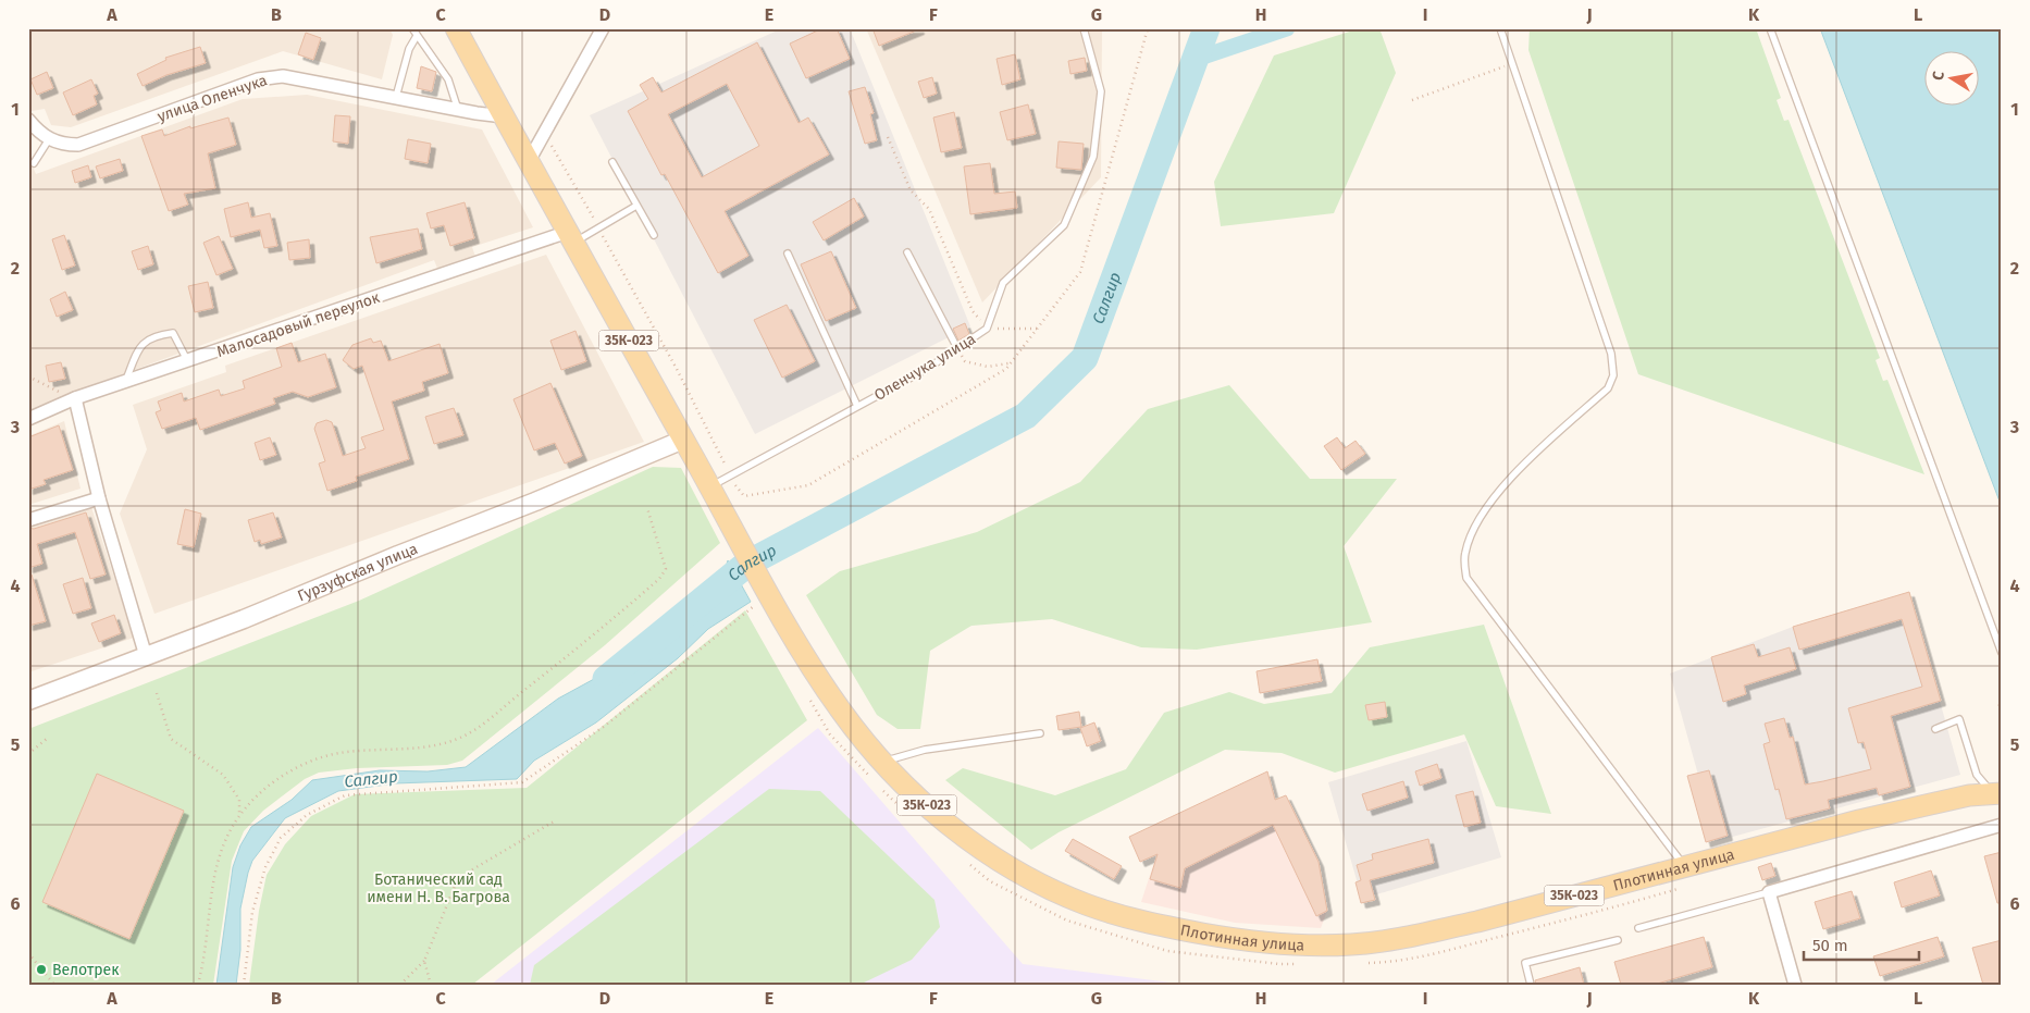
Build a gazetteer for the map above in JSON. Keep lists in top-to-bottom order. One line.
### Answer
{"streets":{"main road":["35К-023","Гурзуфская улица","Плотинная улица"],"street":["улица Оленчука","Малосадовый переулок"],"lane":["Оленчука улица"]},"crossings":[["улица Оленчука","35К-023"],["Малосадовый переулок","35К-023"],["35К-023","Оленчука улица"],["35К-023","Гурзуфская улица"],["35К-023","Плотинная улица"]],"water":["Салгир"],"parks":["Ботанический сад имени Н. В. Багрова"],"places":["Велотрек"],"scale_bar":"50 m","north":"left","grid":{"columns":["A","B","C","D","E","F","G","H","I","J","K","L"],"rows":["1","2","3","4","5","6"]}}
